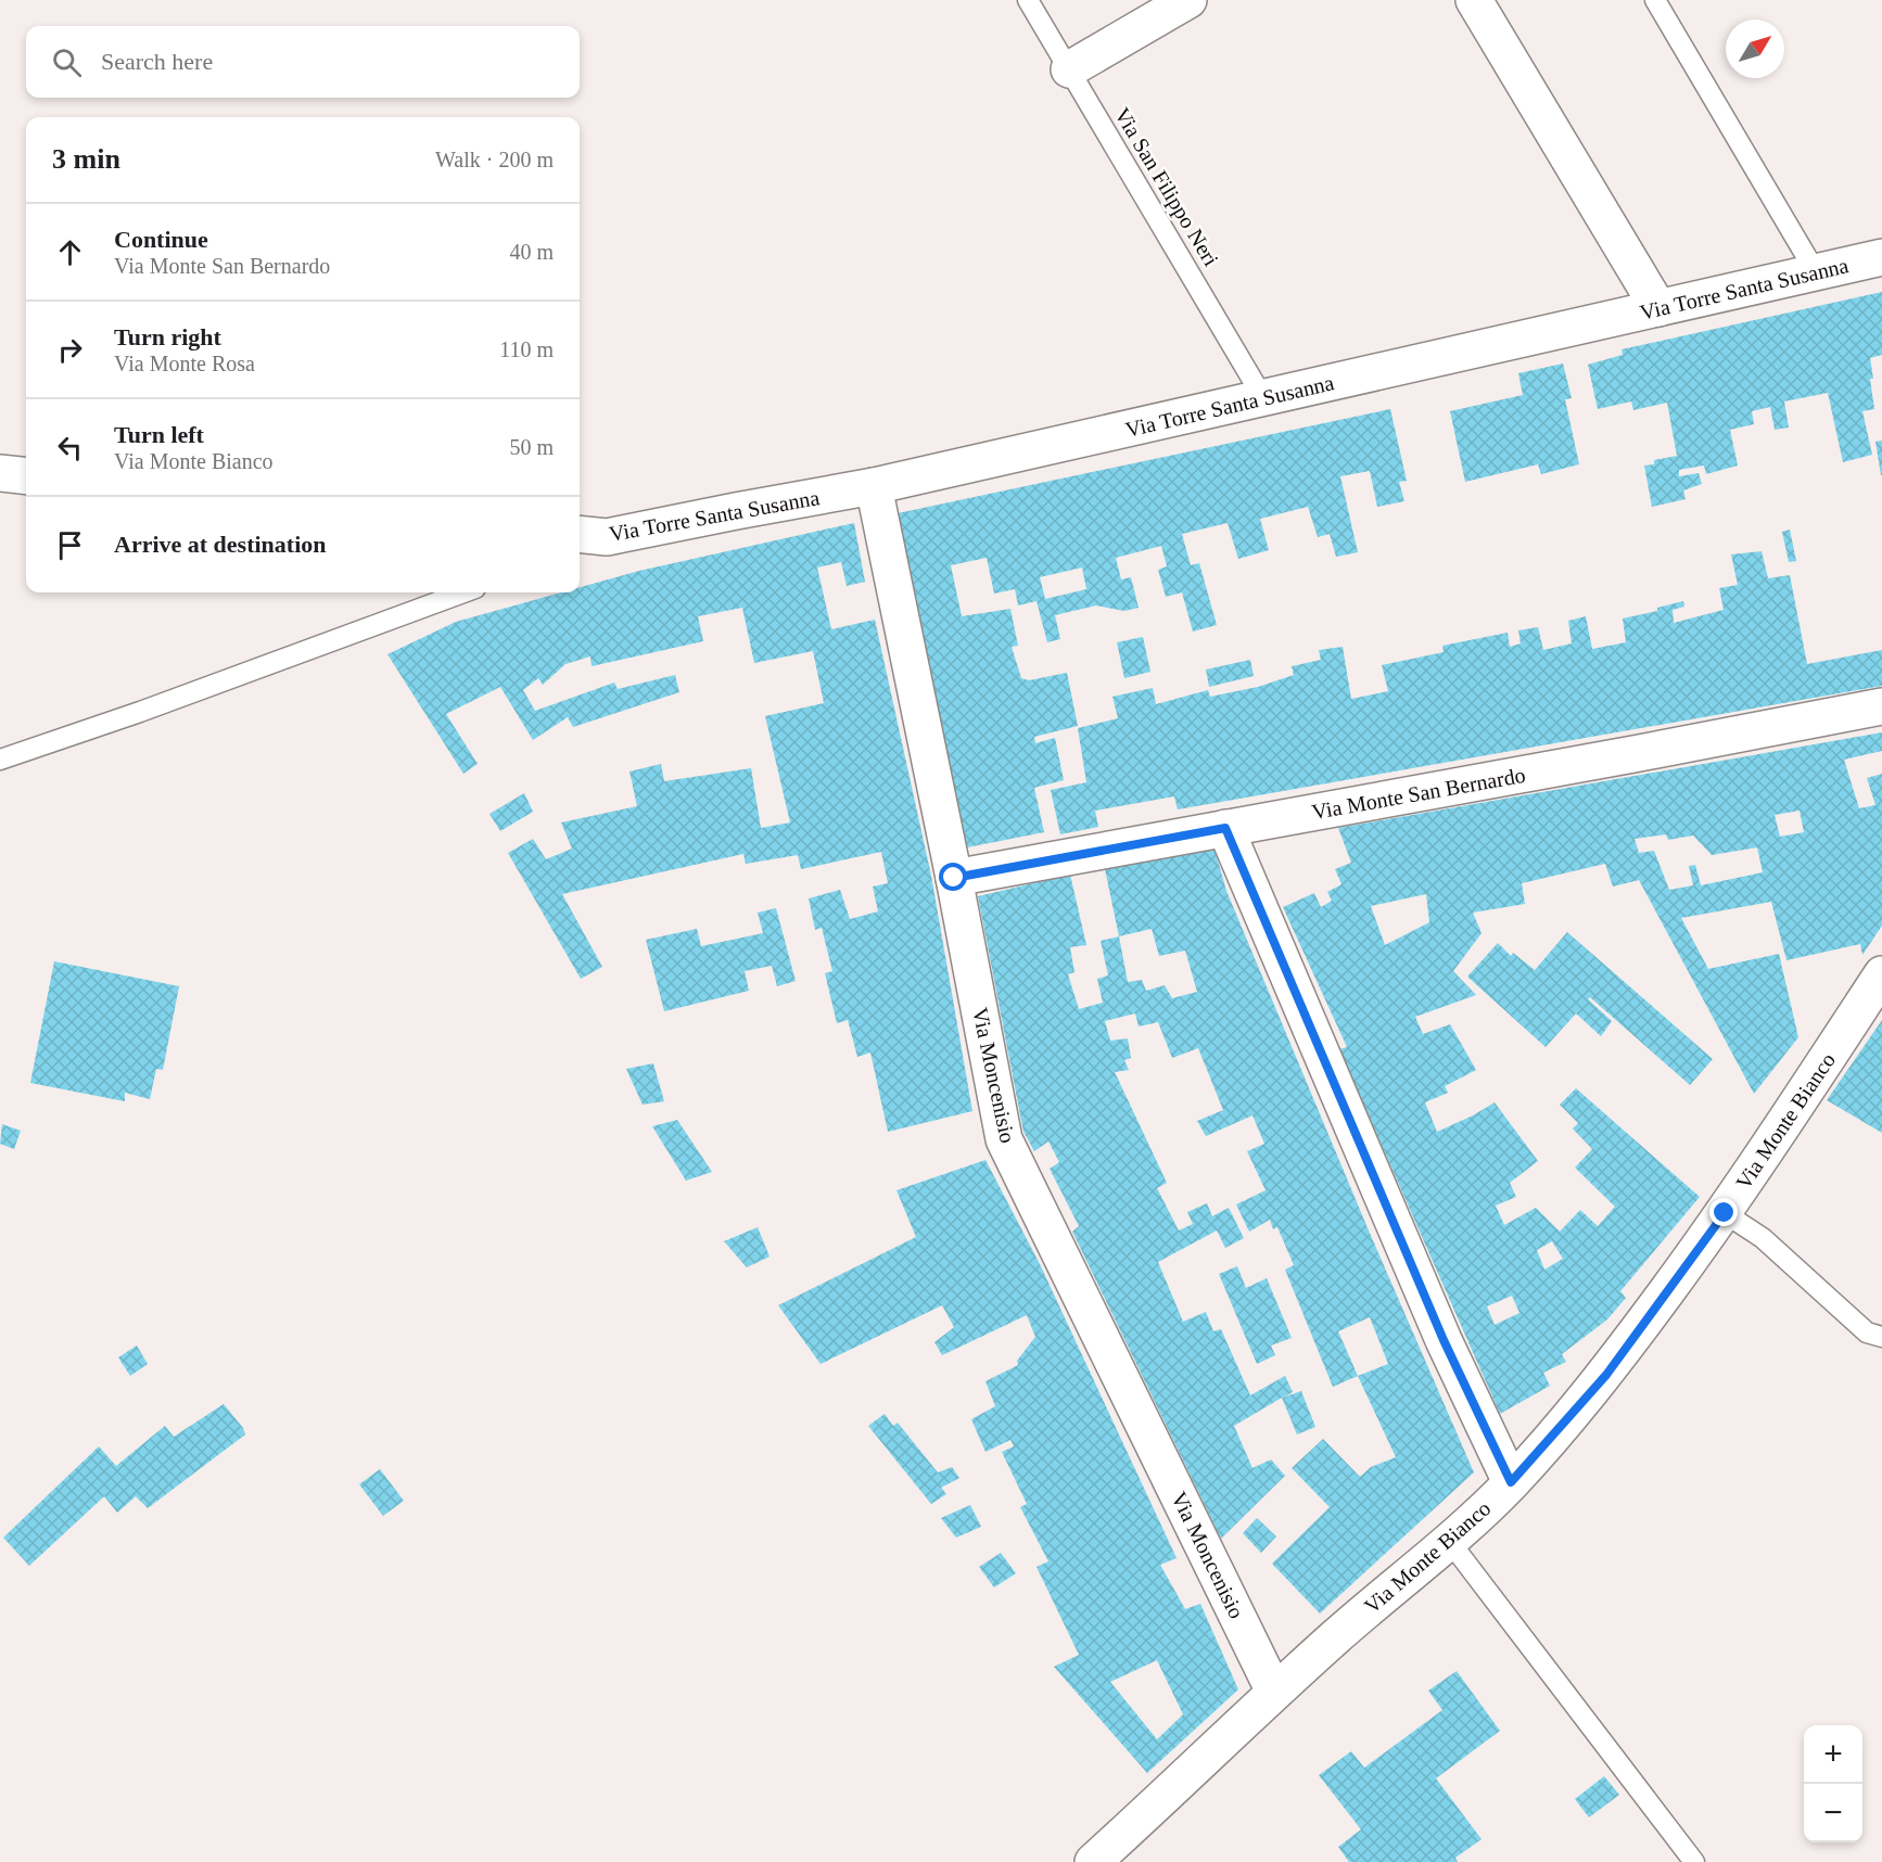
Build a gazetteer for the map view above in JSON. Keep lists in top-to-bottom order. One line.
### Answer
{"streets":{"street":["Via Torre Santa Susanna","Via Monte San Bernardo","Via Moncenisio","Via Monte Bianco"],"lane":["Via San Filippo Neri"]},"crossings":[["Via San Filippo Neri","Via Torre Santa Susanna"],["Via Torre Santa Susanna","Via Moncenisio"],["Via Monte San Bernardo","Via Moncenisio"],["Via Moncenisio","Via Monte Bianco"]],"north":"top right","page":{"search":"Search here","heading":["3 min","Walk · 200 m"],"list":[["Continue","Via Monte San Bernardo","40 m"],["Turn right","Via Monte Rosa","110 m"],["Turn left","Via Monte Bianco","50 m"],"Arrive at destination"],"map_buttons":["+","−"]}}
